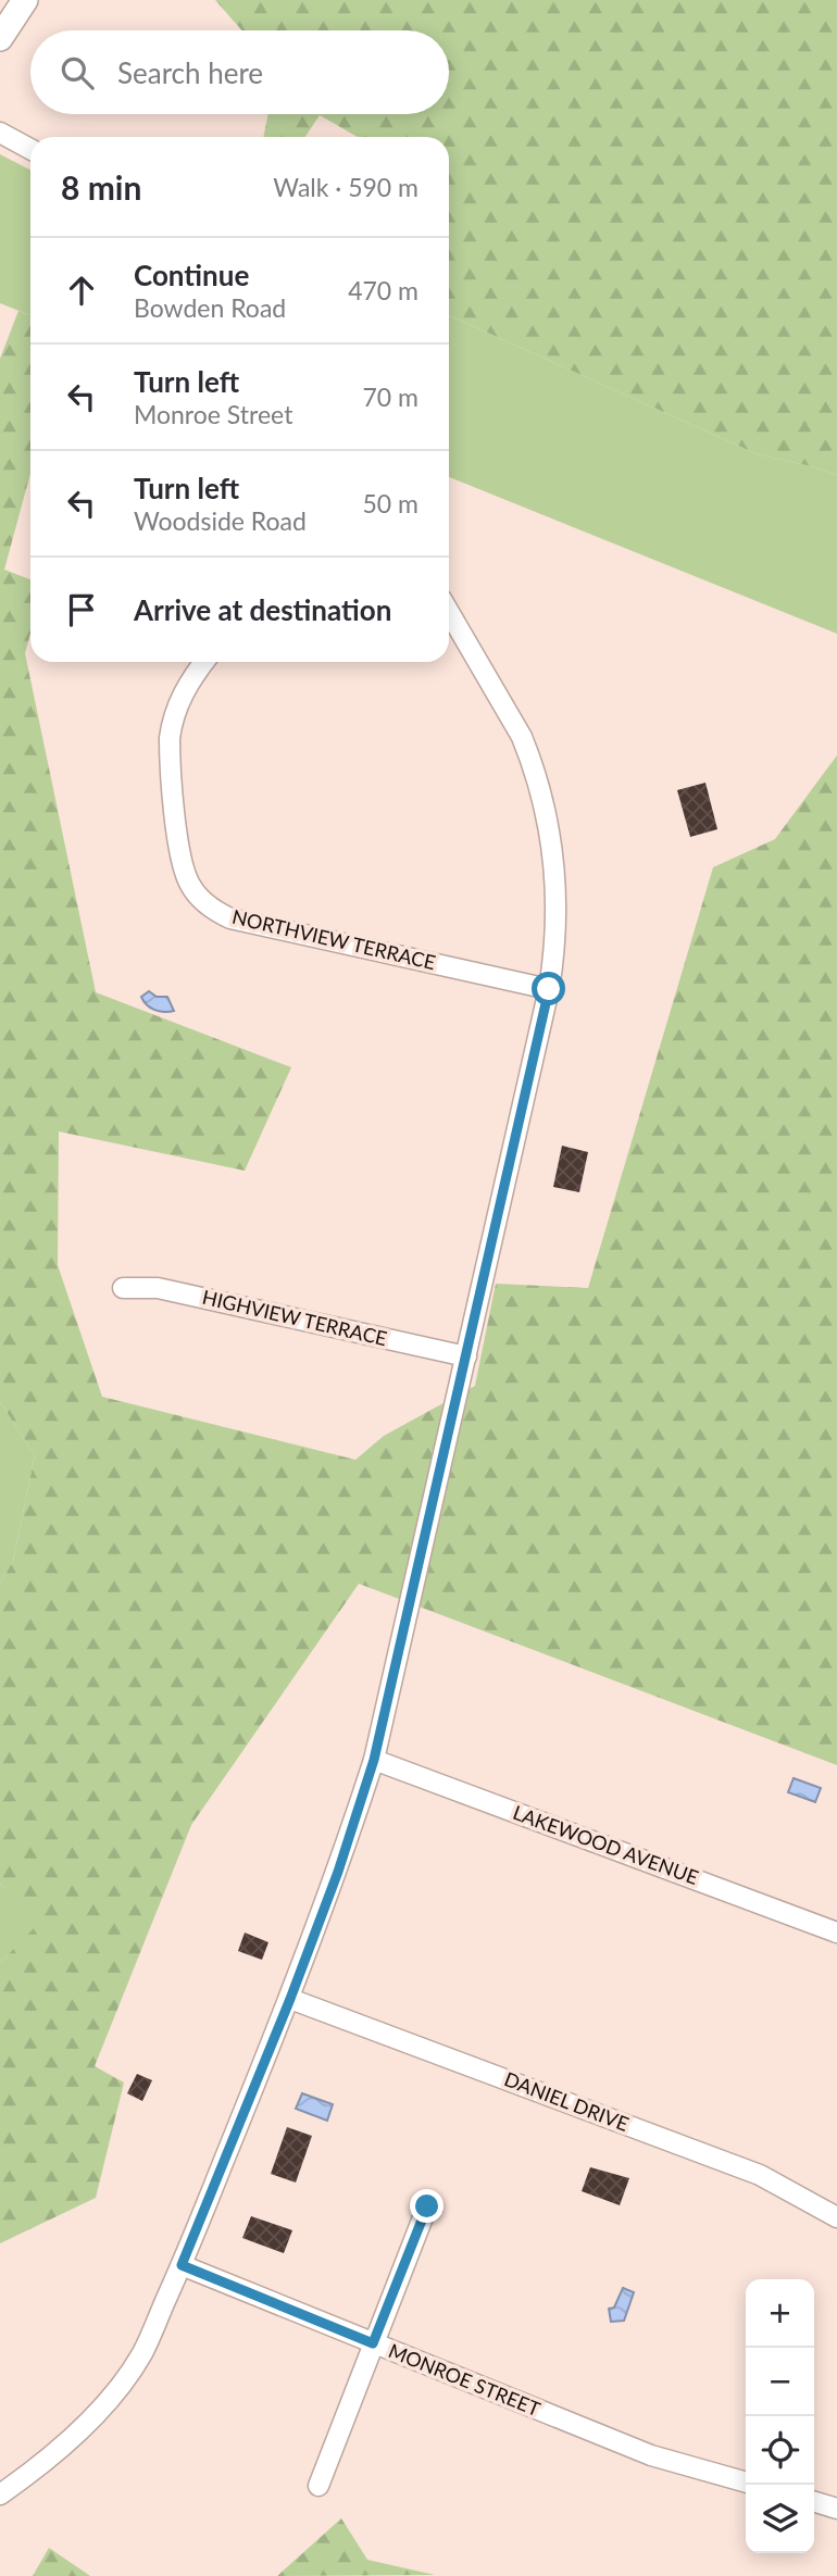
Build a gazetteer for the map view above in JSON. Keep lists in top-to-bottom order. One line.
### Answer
{"streets":{"street":["NORTHVIEW TERRACE","HIGHVIEW TERRACE","LAKEWOOD AVENUE","DANIEL DRIVE","MONROE STREET"]},"page":{"search":"Search here","heading":["8 min","Walk · 590 m"],"list":[["Continue","Bowden Road","470 m"],["Turn left","Monroe Street","70 m"],["Turn left","Woodside Road","50 m"],"Arrive at destination"],"map_buttons":["+","−"]}}
